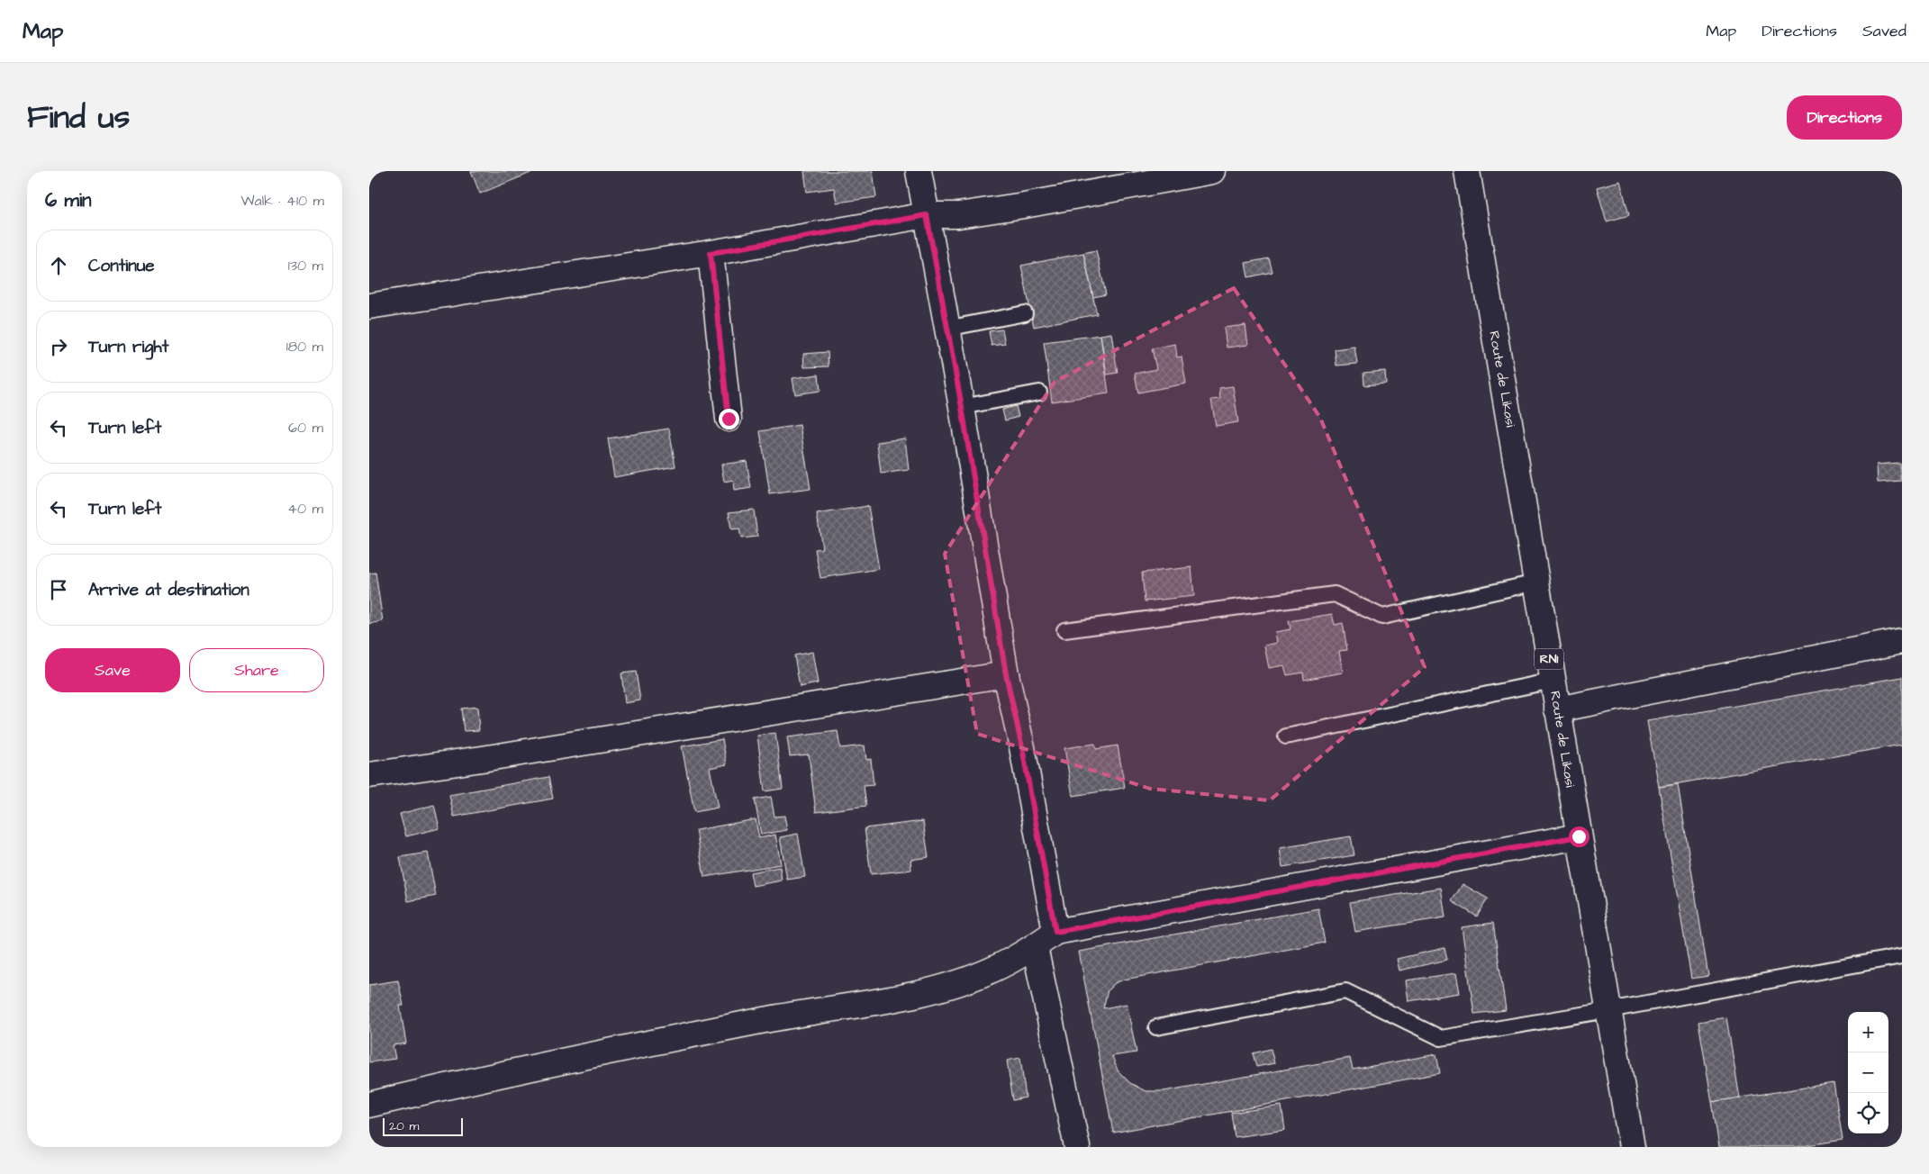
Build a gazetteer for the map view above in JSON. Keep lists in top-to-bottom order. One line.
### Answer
{"streets":{"main road":["Route de Likasi","RN1"]},"scale_bar":"20 m","page":{"header":"Map","nav":["Map","Directions","Saved"],"title":"Find us","buttons":["Directions",["Save","Share"]],"heading":["6 min","Walk · 410 m"],"list":[["Continue","130 m"],["Turn right","180 m"],["Turn left","60 m"],["Turn left","40 m"],"Arrive at destination"],"map_buttons":["+","−"],"scale":"20 m"}}
